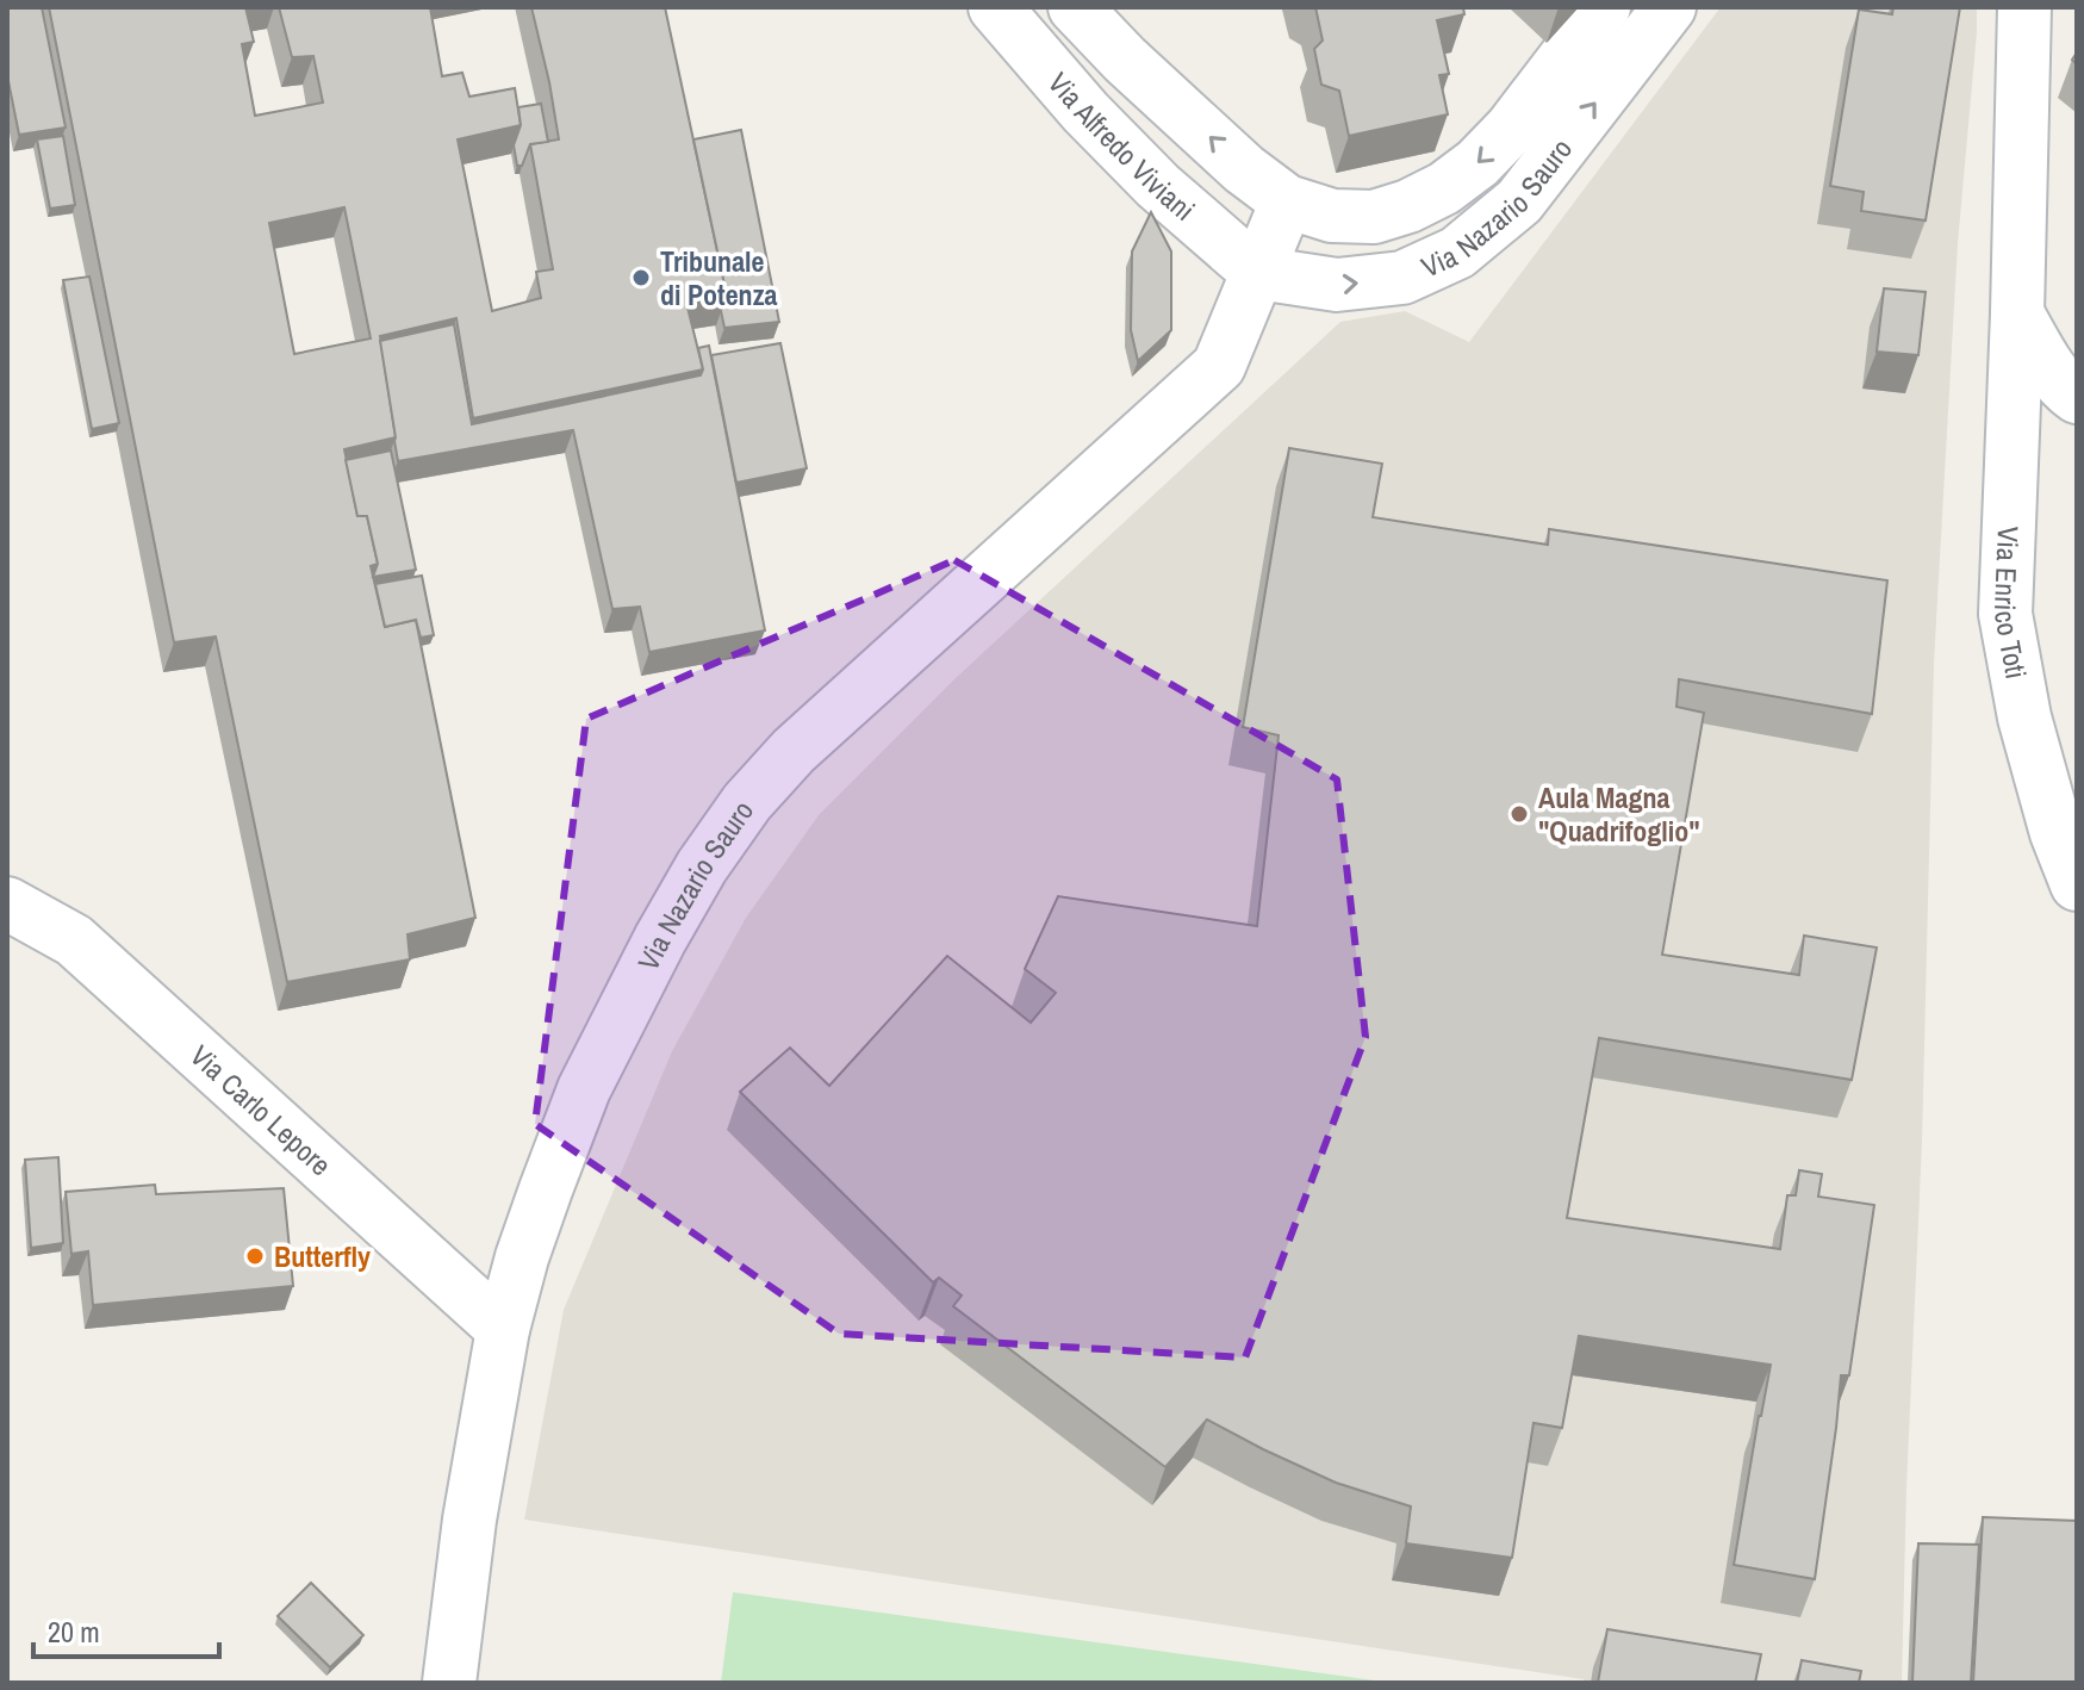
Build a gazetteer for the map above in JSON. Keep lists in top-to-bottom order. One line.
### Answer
{"streets":{"street":["Via Alfredo Viviani","Via Nazario Sauro","Via Enrico Toti","Via Carlo Lepore"]},"crossings":[["Via Alfredo Viviani","Via Nazario Sauro"],["Via Nazario Sauro","Via Carlo Lepore"]],"places":["Tribunale di Potenza","Aula Magna \"Quadrifoglio\"","Butterfly"],"scale_bar":"20 m"}
